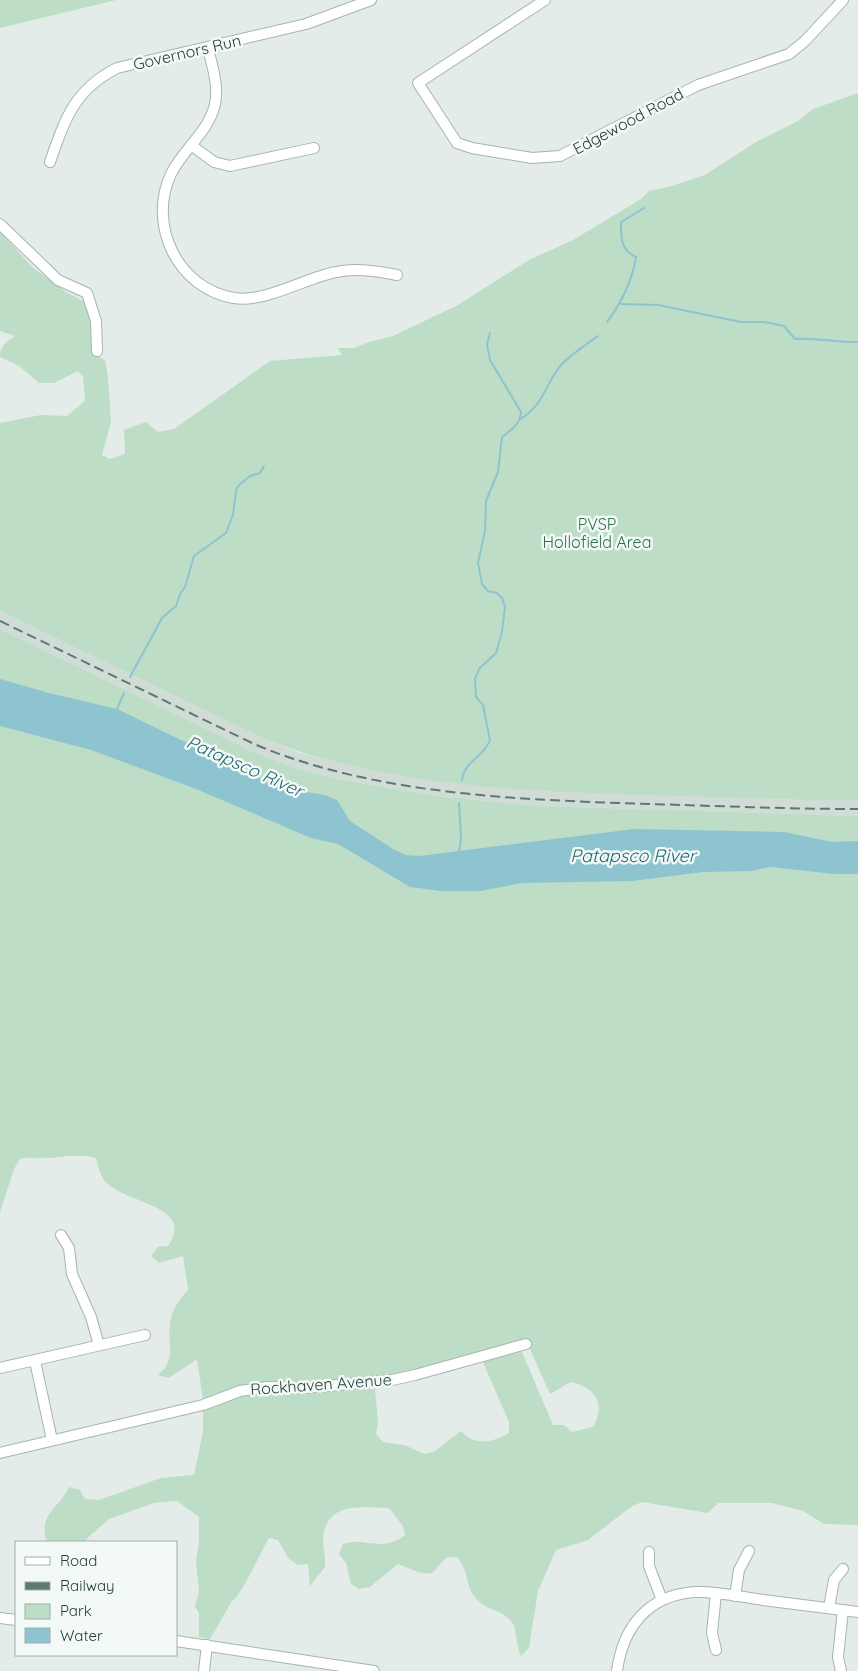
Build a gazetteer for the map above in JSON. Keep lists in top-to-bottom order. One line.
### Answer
{"streets":{"street":["Governors Run","Edgewood Road","Rockhaven Avenue"]},"water":["Patapsco River"],"parks":["PVSP Hollofield Area"],"legend":["Road","Railway","Park","Water"]}
